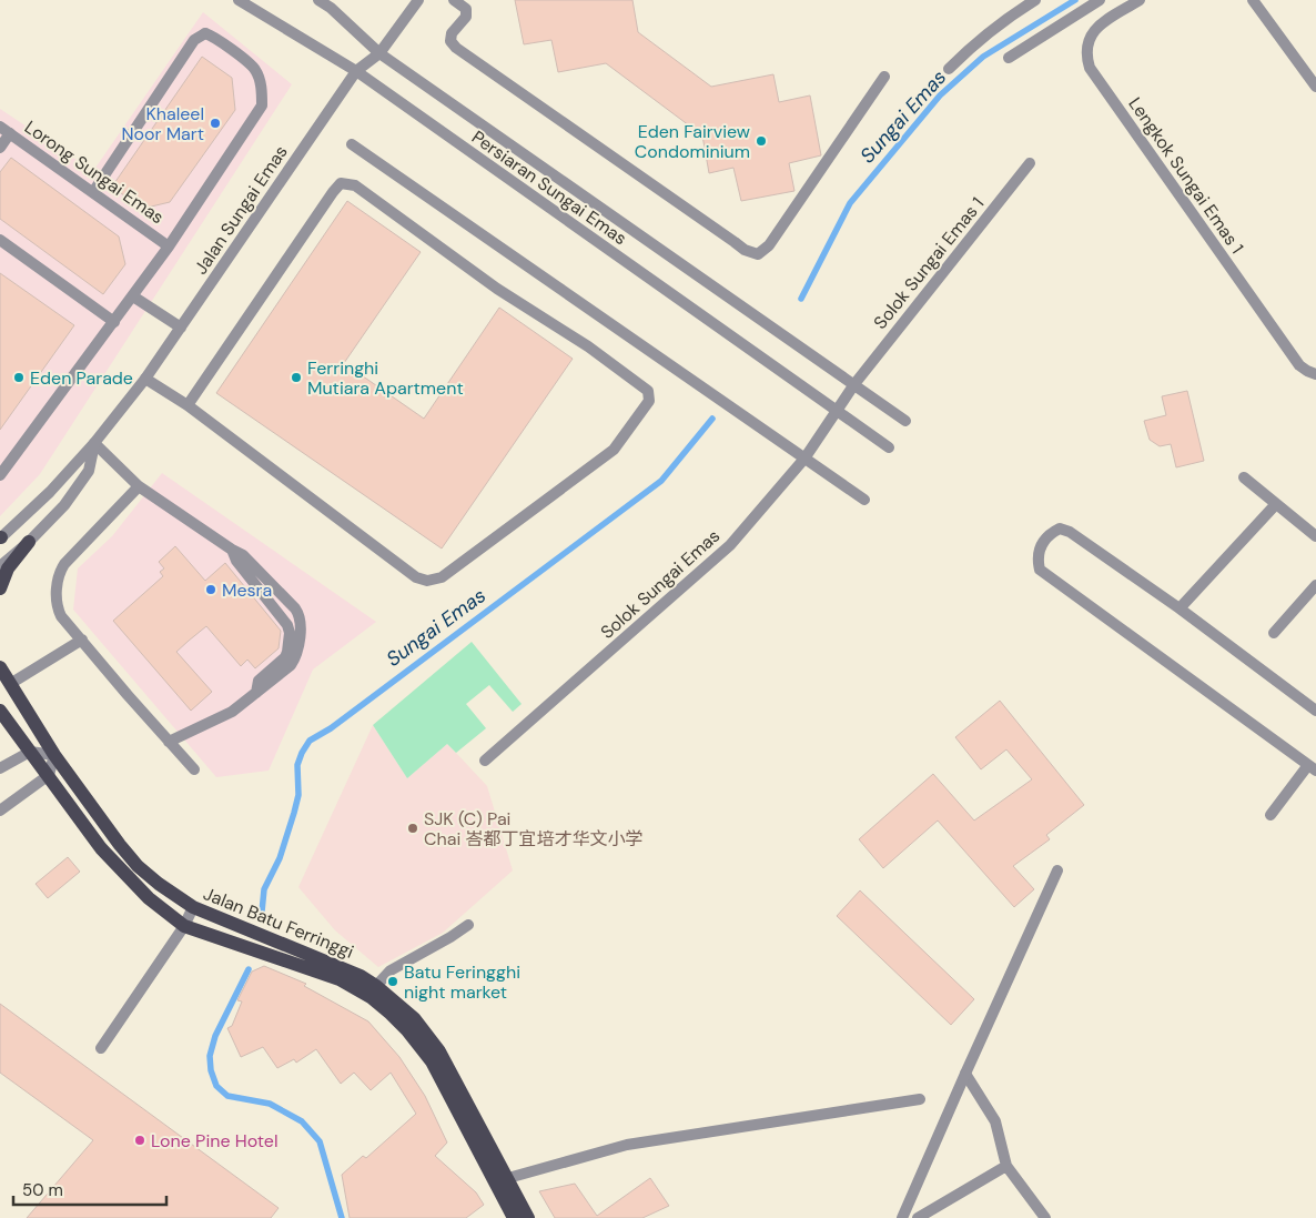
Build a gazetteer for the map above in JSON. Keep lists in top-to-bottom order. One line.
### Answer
{"streets":{"main road":["Jalan Batu Ferringgi"],"street":["Lorong Sungai Emas","Lengkok Sungai Emas 1","Persiaran Sungai Emas","Jalan Sungai Emas","Solok Sungai Emas 1","Solok Sungai Emas"]},"crossings":[["Persiaran Sungai Emas","Jalan Sungai Emas"],["Persiaran Sungai Emas","Solok Sungai Emas 1"],["Persiaran Sungai Emas","Solok Sungai Emas"],["Solok Sungai Emas 1","Solok Sungai Emas"]],"water":["Sungai Emas"],"places":["Khaleel Noor Mart","Eden Fairview Condominium","Eden Parade","Ferringhi Mutiara Apartment","Mesra","SJK (C) Pai Chai 峇都丁宜培才华文小学","Batu Feringghi night market","Lone Pine Hotel"],"scale_bar":"50 m"}
